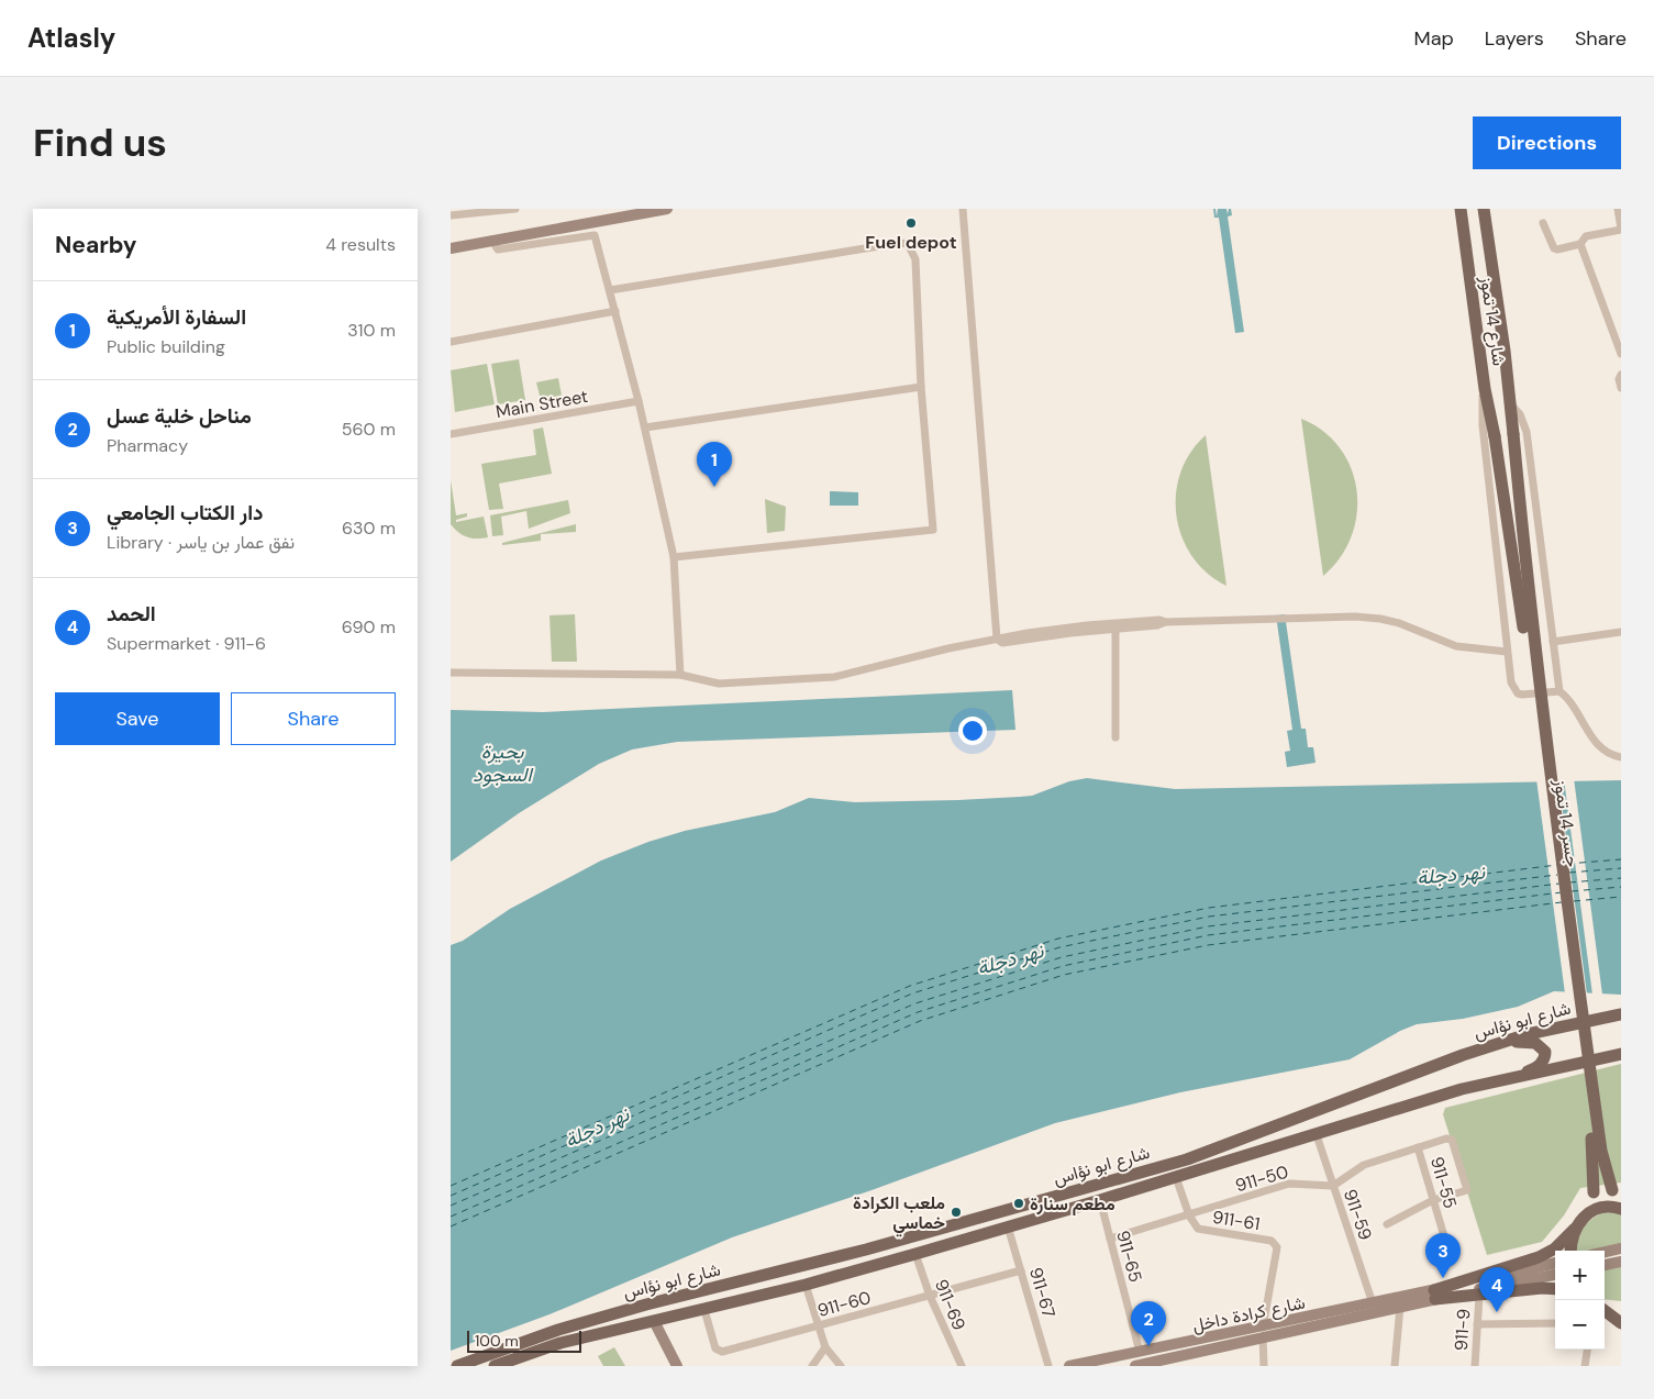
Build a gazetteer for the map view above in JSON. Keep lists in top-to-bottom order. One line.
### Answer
{"streets":{"main road":["شارع 14 تموز","جسر 14 تموز","شارع ابو نؤاس","شارع كرادة داخل"],"street":["Main Street","911-50","911-55","911-59","911-61","911-65","911-67","911-60","911-69","911-9"]},"crossings":[["شارع 14 تموز","جسر 14 تموز"],["جسر 14 تموز","شارع كرادة داخل"],["شارع ابو نؤاس","911-59"],["شارع ابو نؤاس","911-61"],["شارع ابو نؤاس","911-65"],["شارع ابو نؤاس","911-67"],["شارع ابو نؤاس","911-60"],["شارع ابو نؤاس","911-69"],["911-50","911-59"],["911-50","911-61"],["911-50","911-65"],["911-59","شارع كرادة داخل"],["911-61","شارع كرادة داخل"],["911-65","شارع كرادة داخل"],["911-67","911-60"],["911-60","911-69"]],"water":["بحيرة السجود","نهر دجلة"],"places":["Fuel depot","مطعم سنارة","ملعب الكرادة خماسي"],"scale_bar":"100 m","page":{"header":"Atlasly","nav":["Map","Layers","Share"],"buttons":["Directions",["Save","Share"]],"title":"Find us","heading":["Nearby","4 results"],"list":[{"mark":"1","name":"السفارة الأمريكية","note":"Public building","value":"310 m"},{"mark":"2","name":"مناحل خلية عسل","note":"Pharmacy","value":"560 m"},{"mark":"3","name":"دار الكتاب الجامعي","note":"Library · نفق عمار بن ياسر","value":"630 m"},{"mark":"4","name":"الحمد","note":"Supermarket · 911-6","value":"690 m"}],"pins":["1","3","4","2"],"map_buttons":["+","−"],"scale":"100 m"}}
